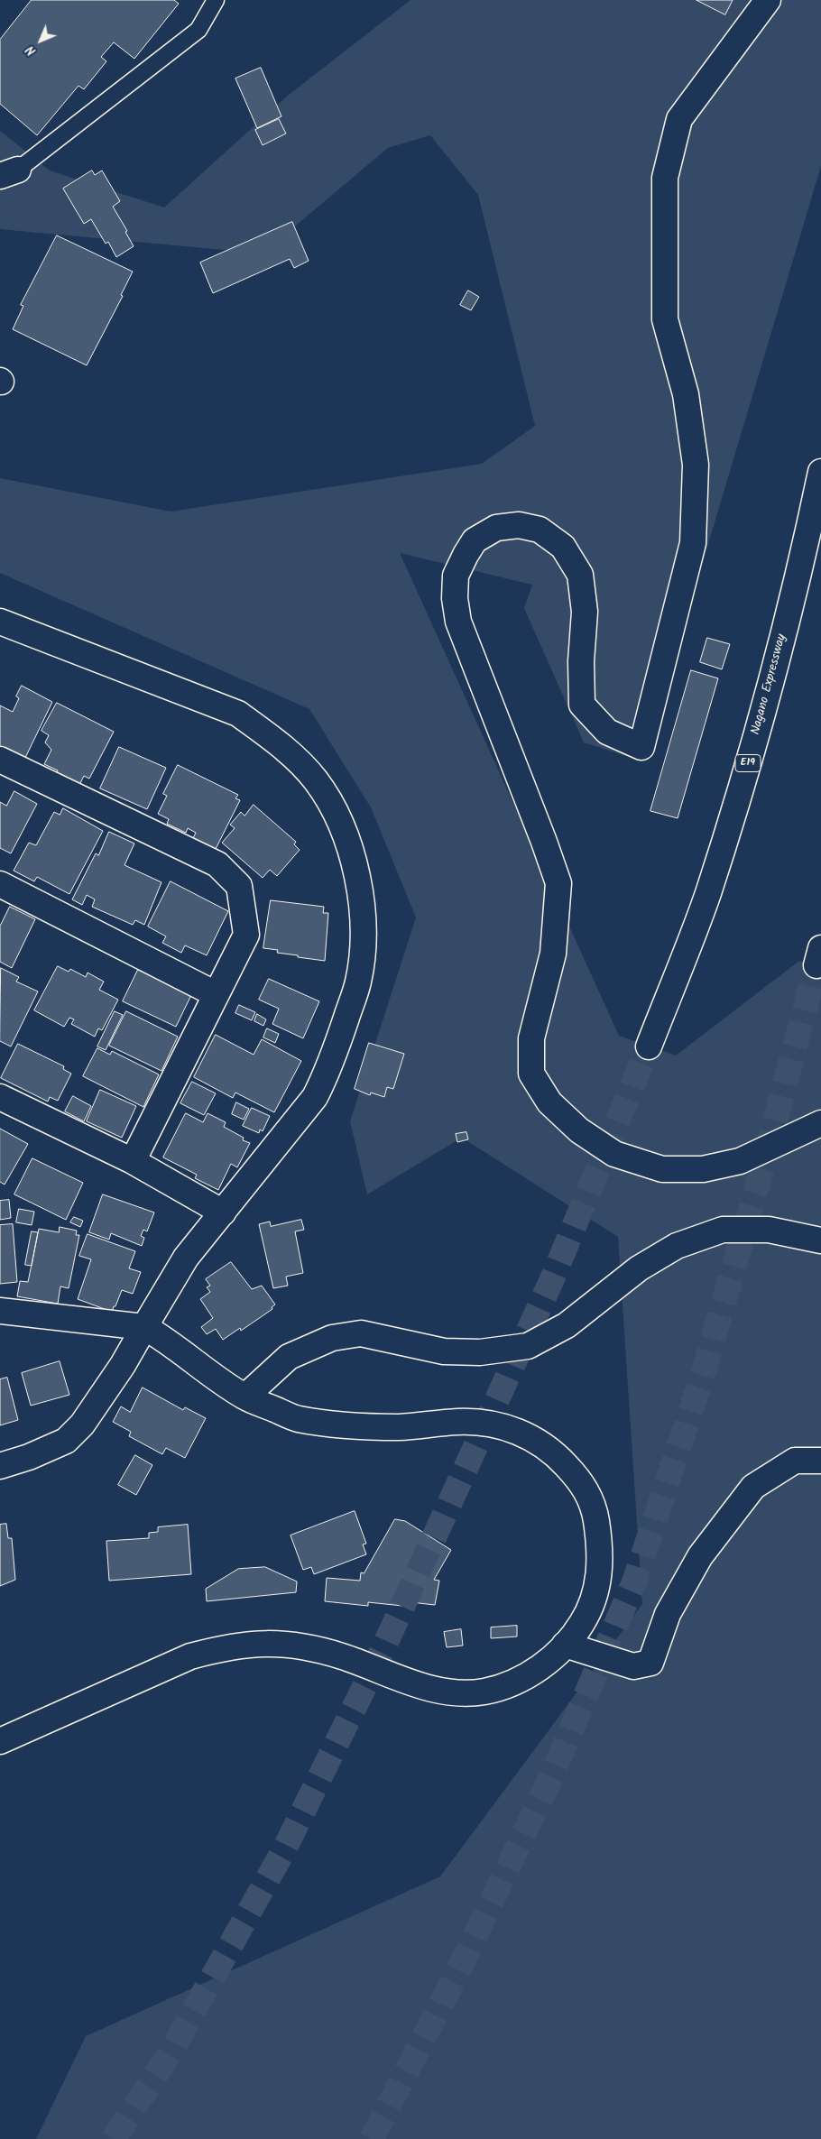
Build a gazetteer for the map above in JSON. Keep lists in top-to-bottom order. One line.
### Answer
{"streets":{"main road":["Nagano Expressway","E19"]},"north":"bottom left"}
